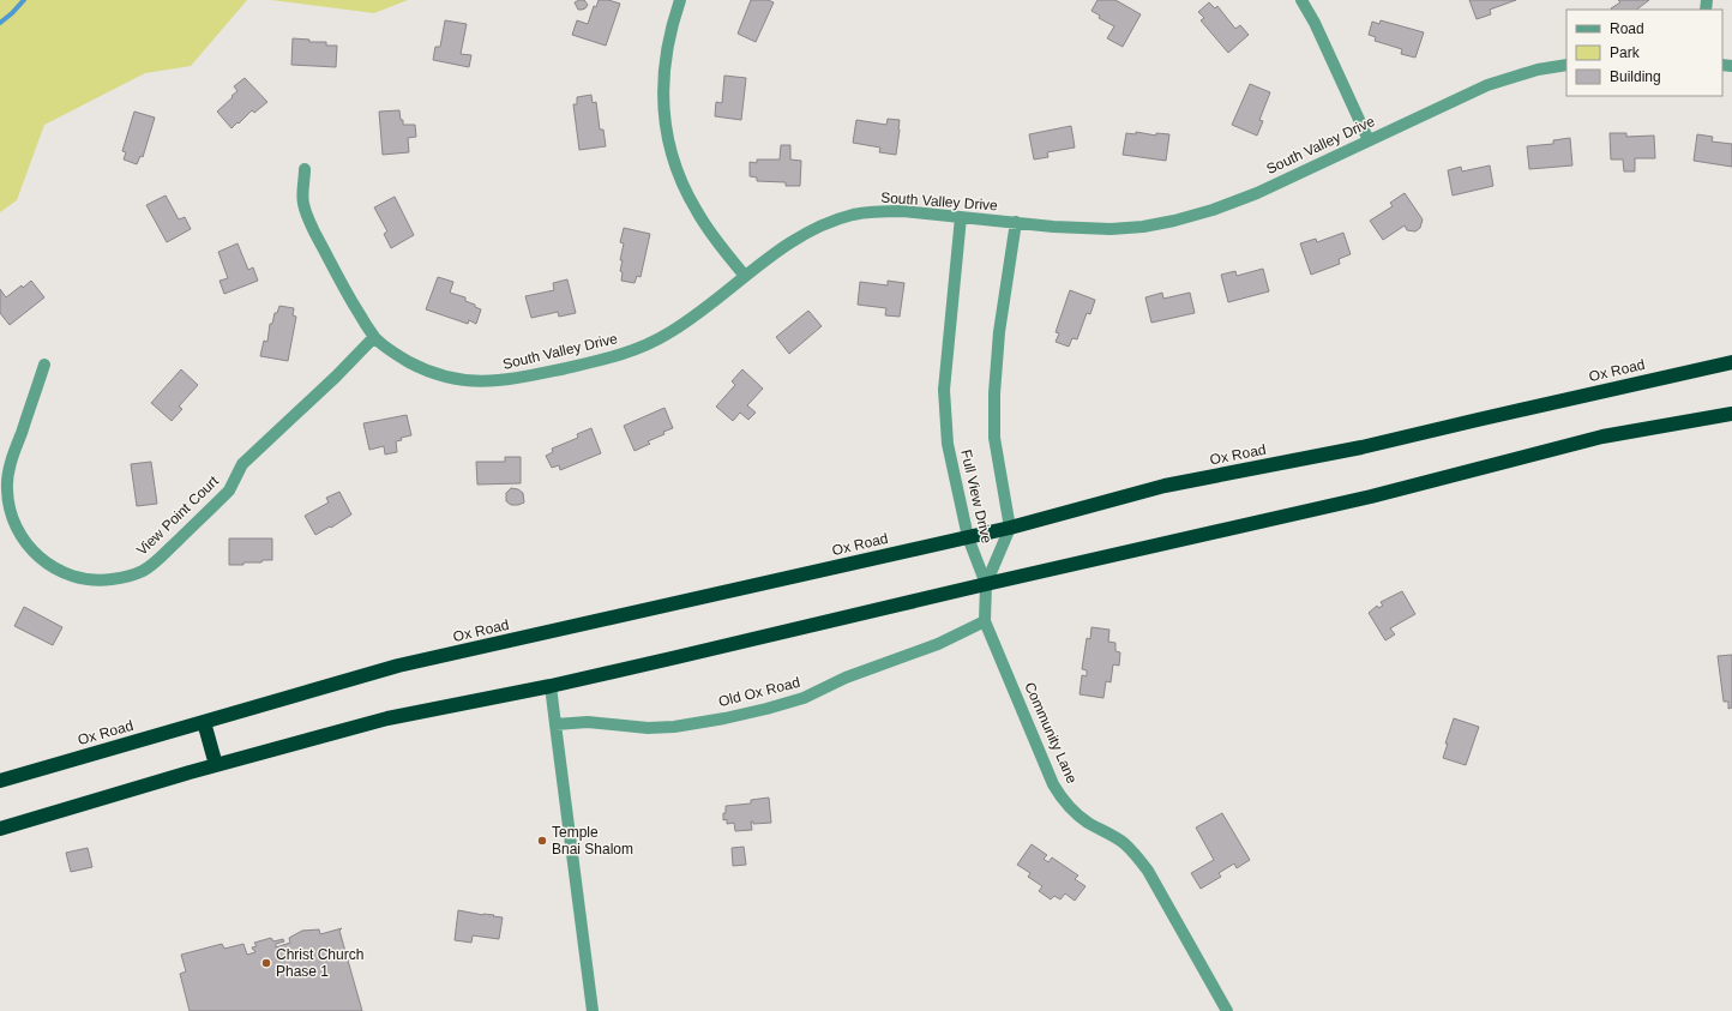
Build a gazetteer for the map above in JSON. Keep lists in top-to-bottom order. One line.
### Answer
{"streets":{"highway":["Ox Road"],"street":["South Valley Drive","Full View Drive","View Point Court","Old Ox Road","Community Lane"]},"crossings":[["South Valley Drive","Full View Drive"],["South Valley Drive","View Point Court"],["Ox Road","Full View Drive"],["Full View Drive","Community Lane"],["Old Ox Road","Community Lane"]],"places":["Temple Bnai Shalom","Christ Church Phase 1"],"legend":["Road","Park","Building"]}
